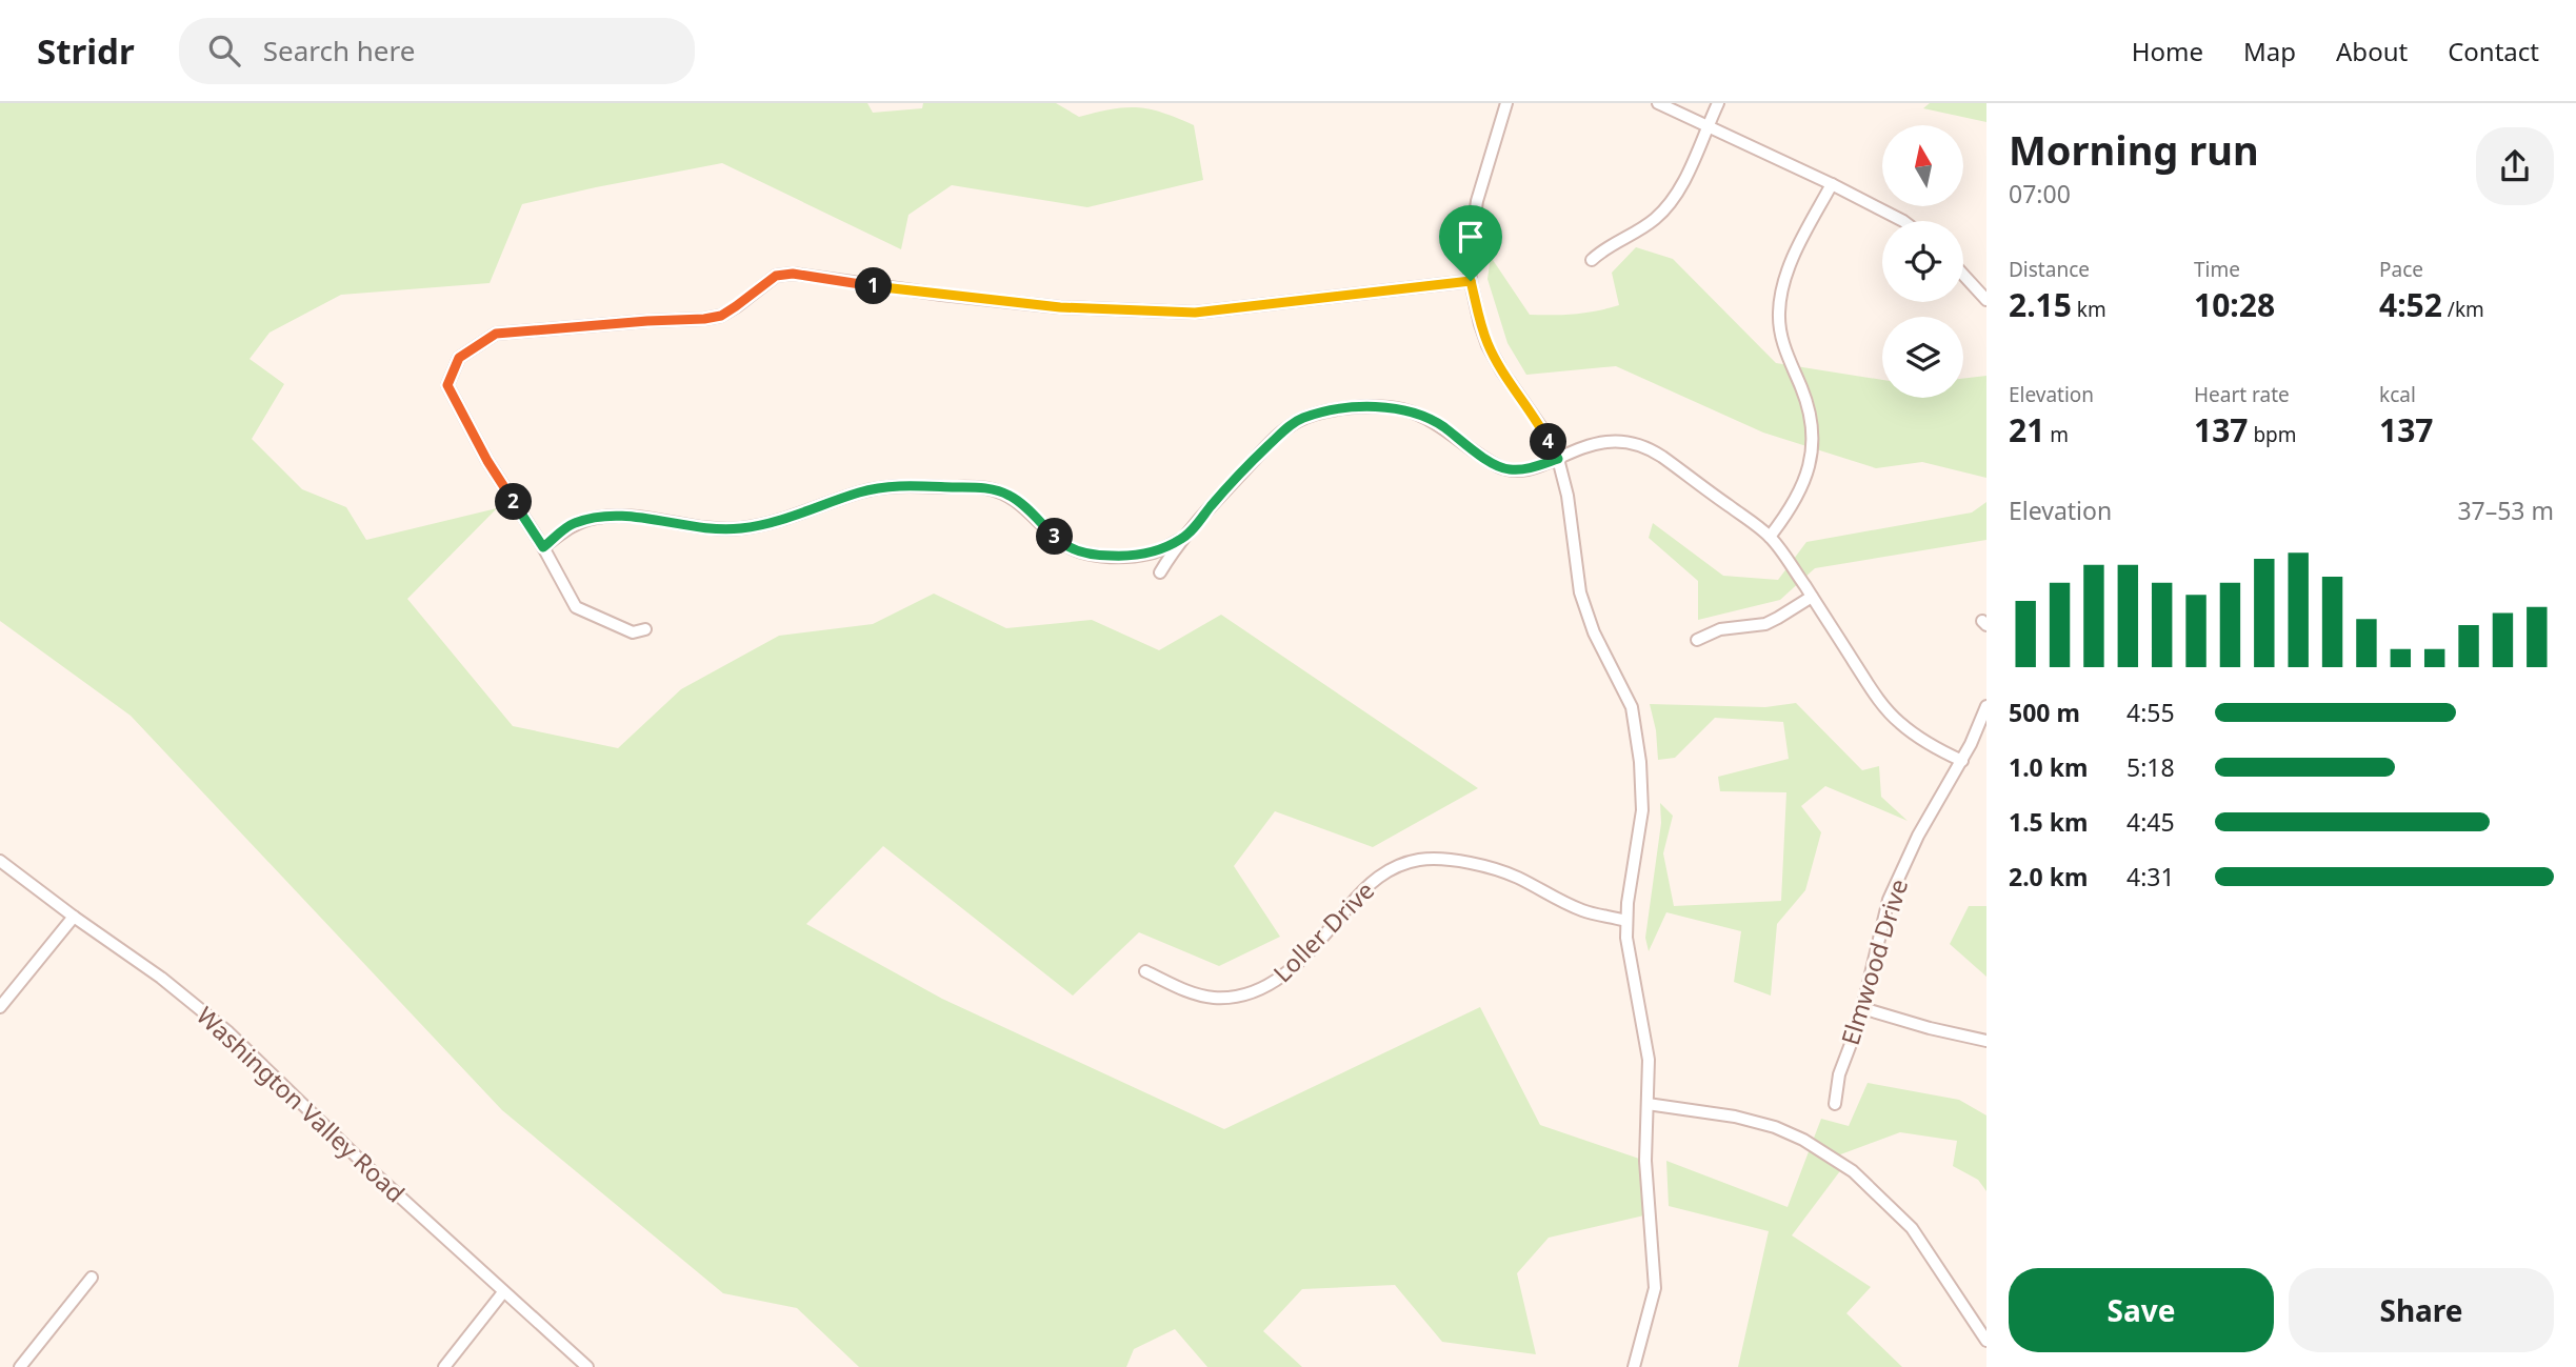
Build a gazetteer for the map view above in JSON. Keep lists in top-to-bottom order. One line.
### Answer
{"streets":{"street":["Loller Drive","Elmwood Drive","Washington Valley Road"]},"north":"top","page":{"header":"Stridr","search":"Search here","nav":["Home","Map","About","Contact"],"heading":["Morning run","07:00"],"stats":[["Distance","2.15 km"],["Time","10:28"],["Pace","4:52 /km"],["Elevation","21 m"],["Heart rate","137 bpm"],["kcal","137"]],"pins":["1","4","2","3"],"chart":["Elevation","37–53 m"],"list":[{"name":"500 m","note":"4:55"},{"name":"1.0 km","note":"5:18"},{"name":"1.5 km","note":"4:45"},{"name":"2.0 km","note":"4:31"}],"buttons":["Save","Share"]}}
